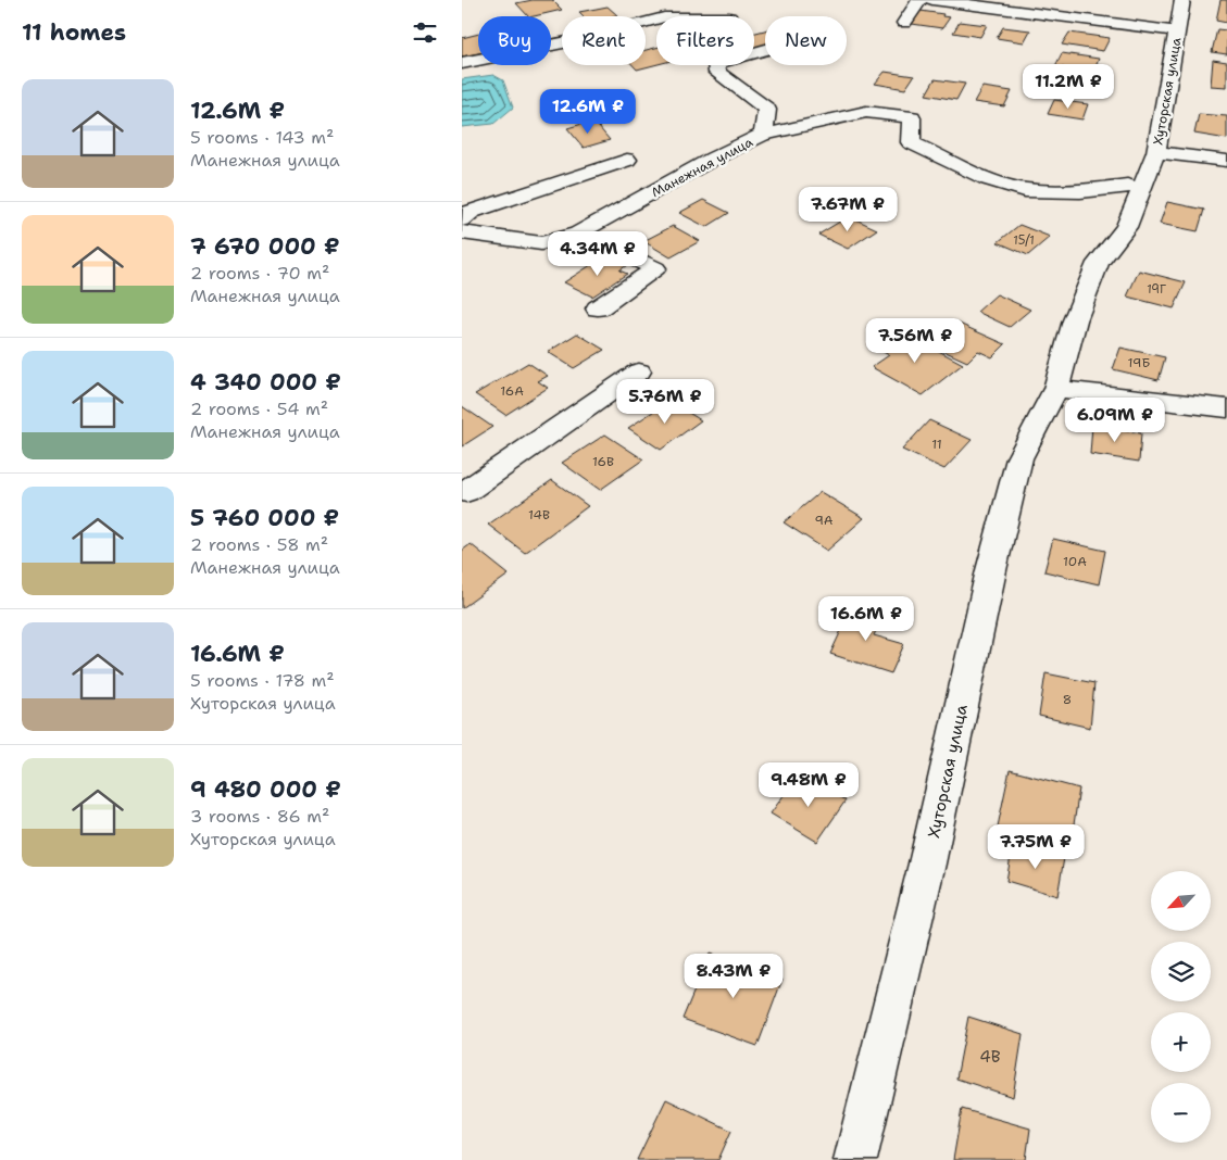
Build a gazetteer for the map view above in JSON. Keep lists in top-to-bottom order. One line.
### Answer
{"streets":{"street":["Хуторская улица","Манежная улица"]},"crossings":[["Хуторская улица","Манежная улица"]],"house_numbers":["15/1","19Г","19Б","16А","11","16В","14В","9А","10А","8","4В"],"north":"bottom left","page":{"heading":"11 homes","chip":["Buy","Rent","Filters","New"],"price":["11.2M ₽","12.6M ₽","7.67M ₽","4.34M ₽","7.56M ₽","5.76M ₽","6.09M ₽","16.6M ₽","9.48M ₽","7.75M ₽","8.43M ₽"],"list":[{"name":"12.6M ₽","note":"5 rooms · 143 m² · Манежная улица"},{"name":"7 670 000 ₽","note":"2 rooms · 70 m² · Манежная улица"},{"name":"4 340 000 ₽","note":"2 rooms · 54 m² · Манежная улица"},{"name":"5 760 000 ₽","note":"2 rooms · 58 m² · Манежная улица"},{"name":"16.6M ₽","note":"5 rooms · 178 m² · Хуторская улица"},{"name":"9 480 000 ₽","note":"3 rooms · 86 m² · Хуторская улица"}],"map_buttons":["+","−"]}}
